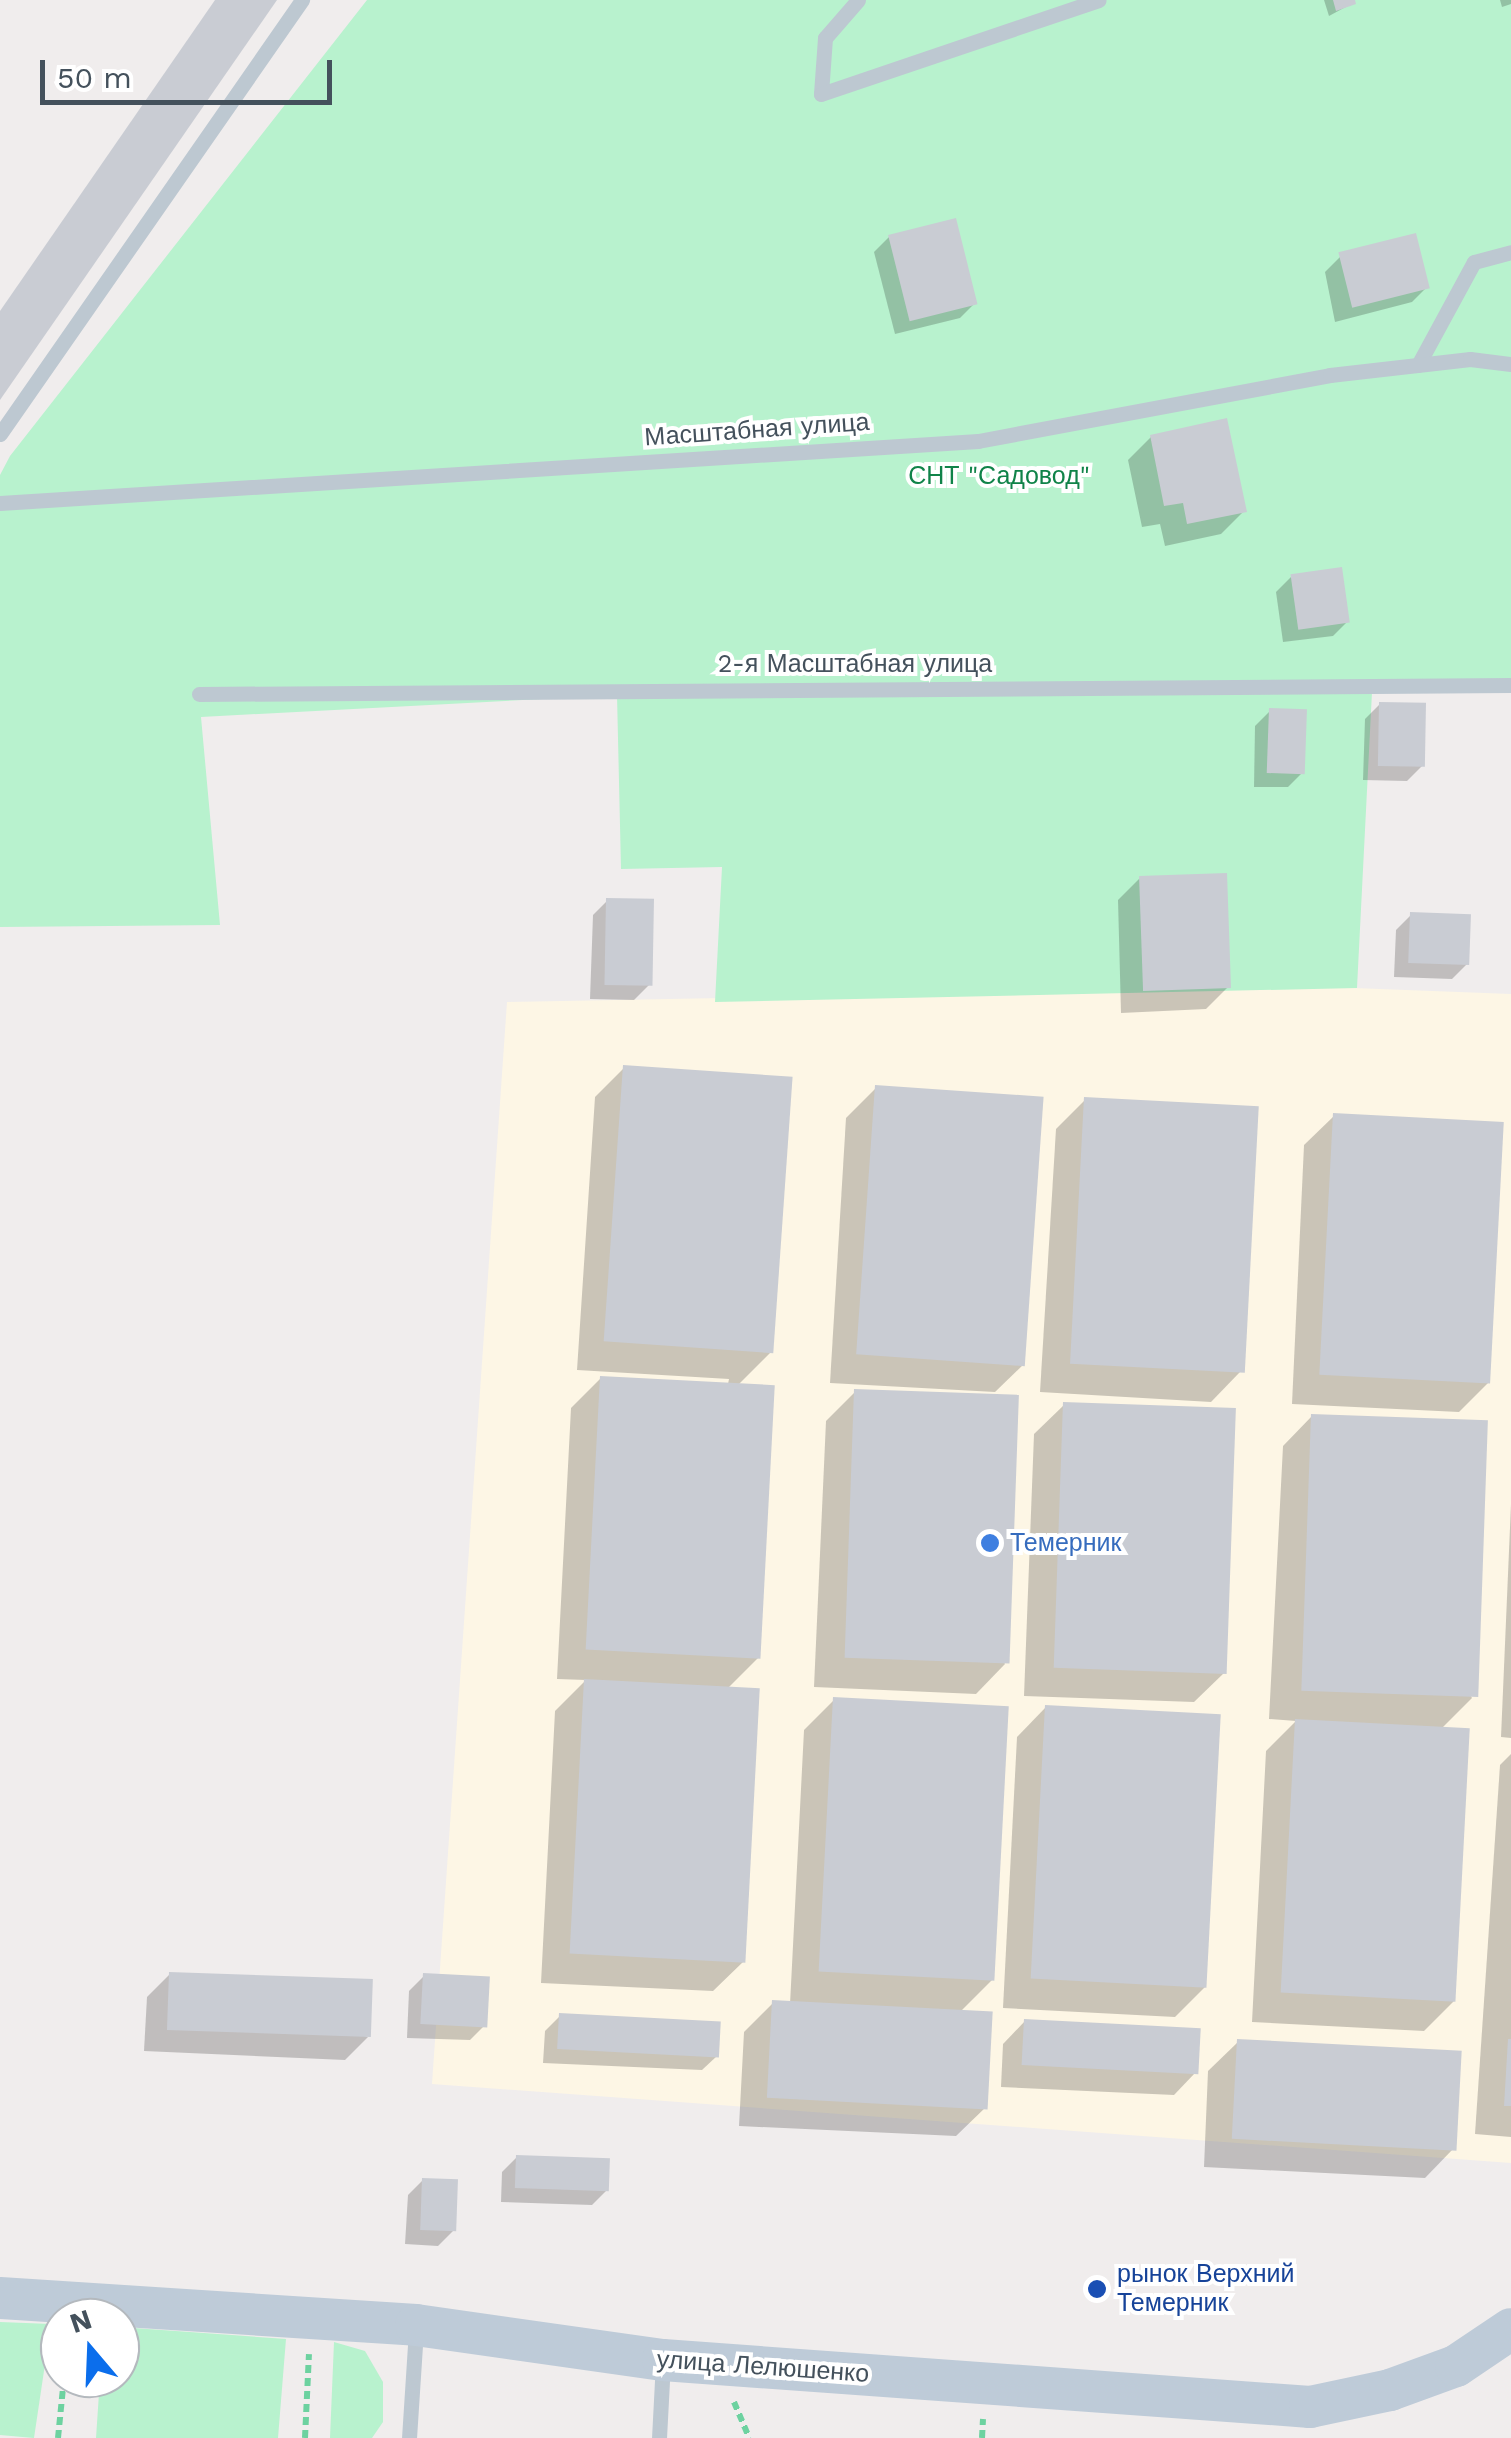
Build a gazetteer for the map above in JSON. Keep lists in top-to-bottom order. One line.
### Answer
{"streets":{"street":["улица Лелюшенко"],"lane":["Масштабная улица","2-я Масштабная улица"]},"parks":["СНТ \"Садовод\""],"places":["Темерник","рынок Верхний Темерник"],"scale_bar":"50 m","north":"top"}
